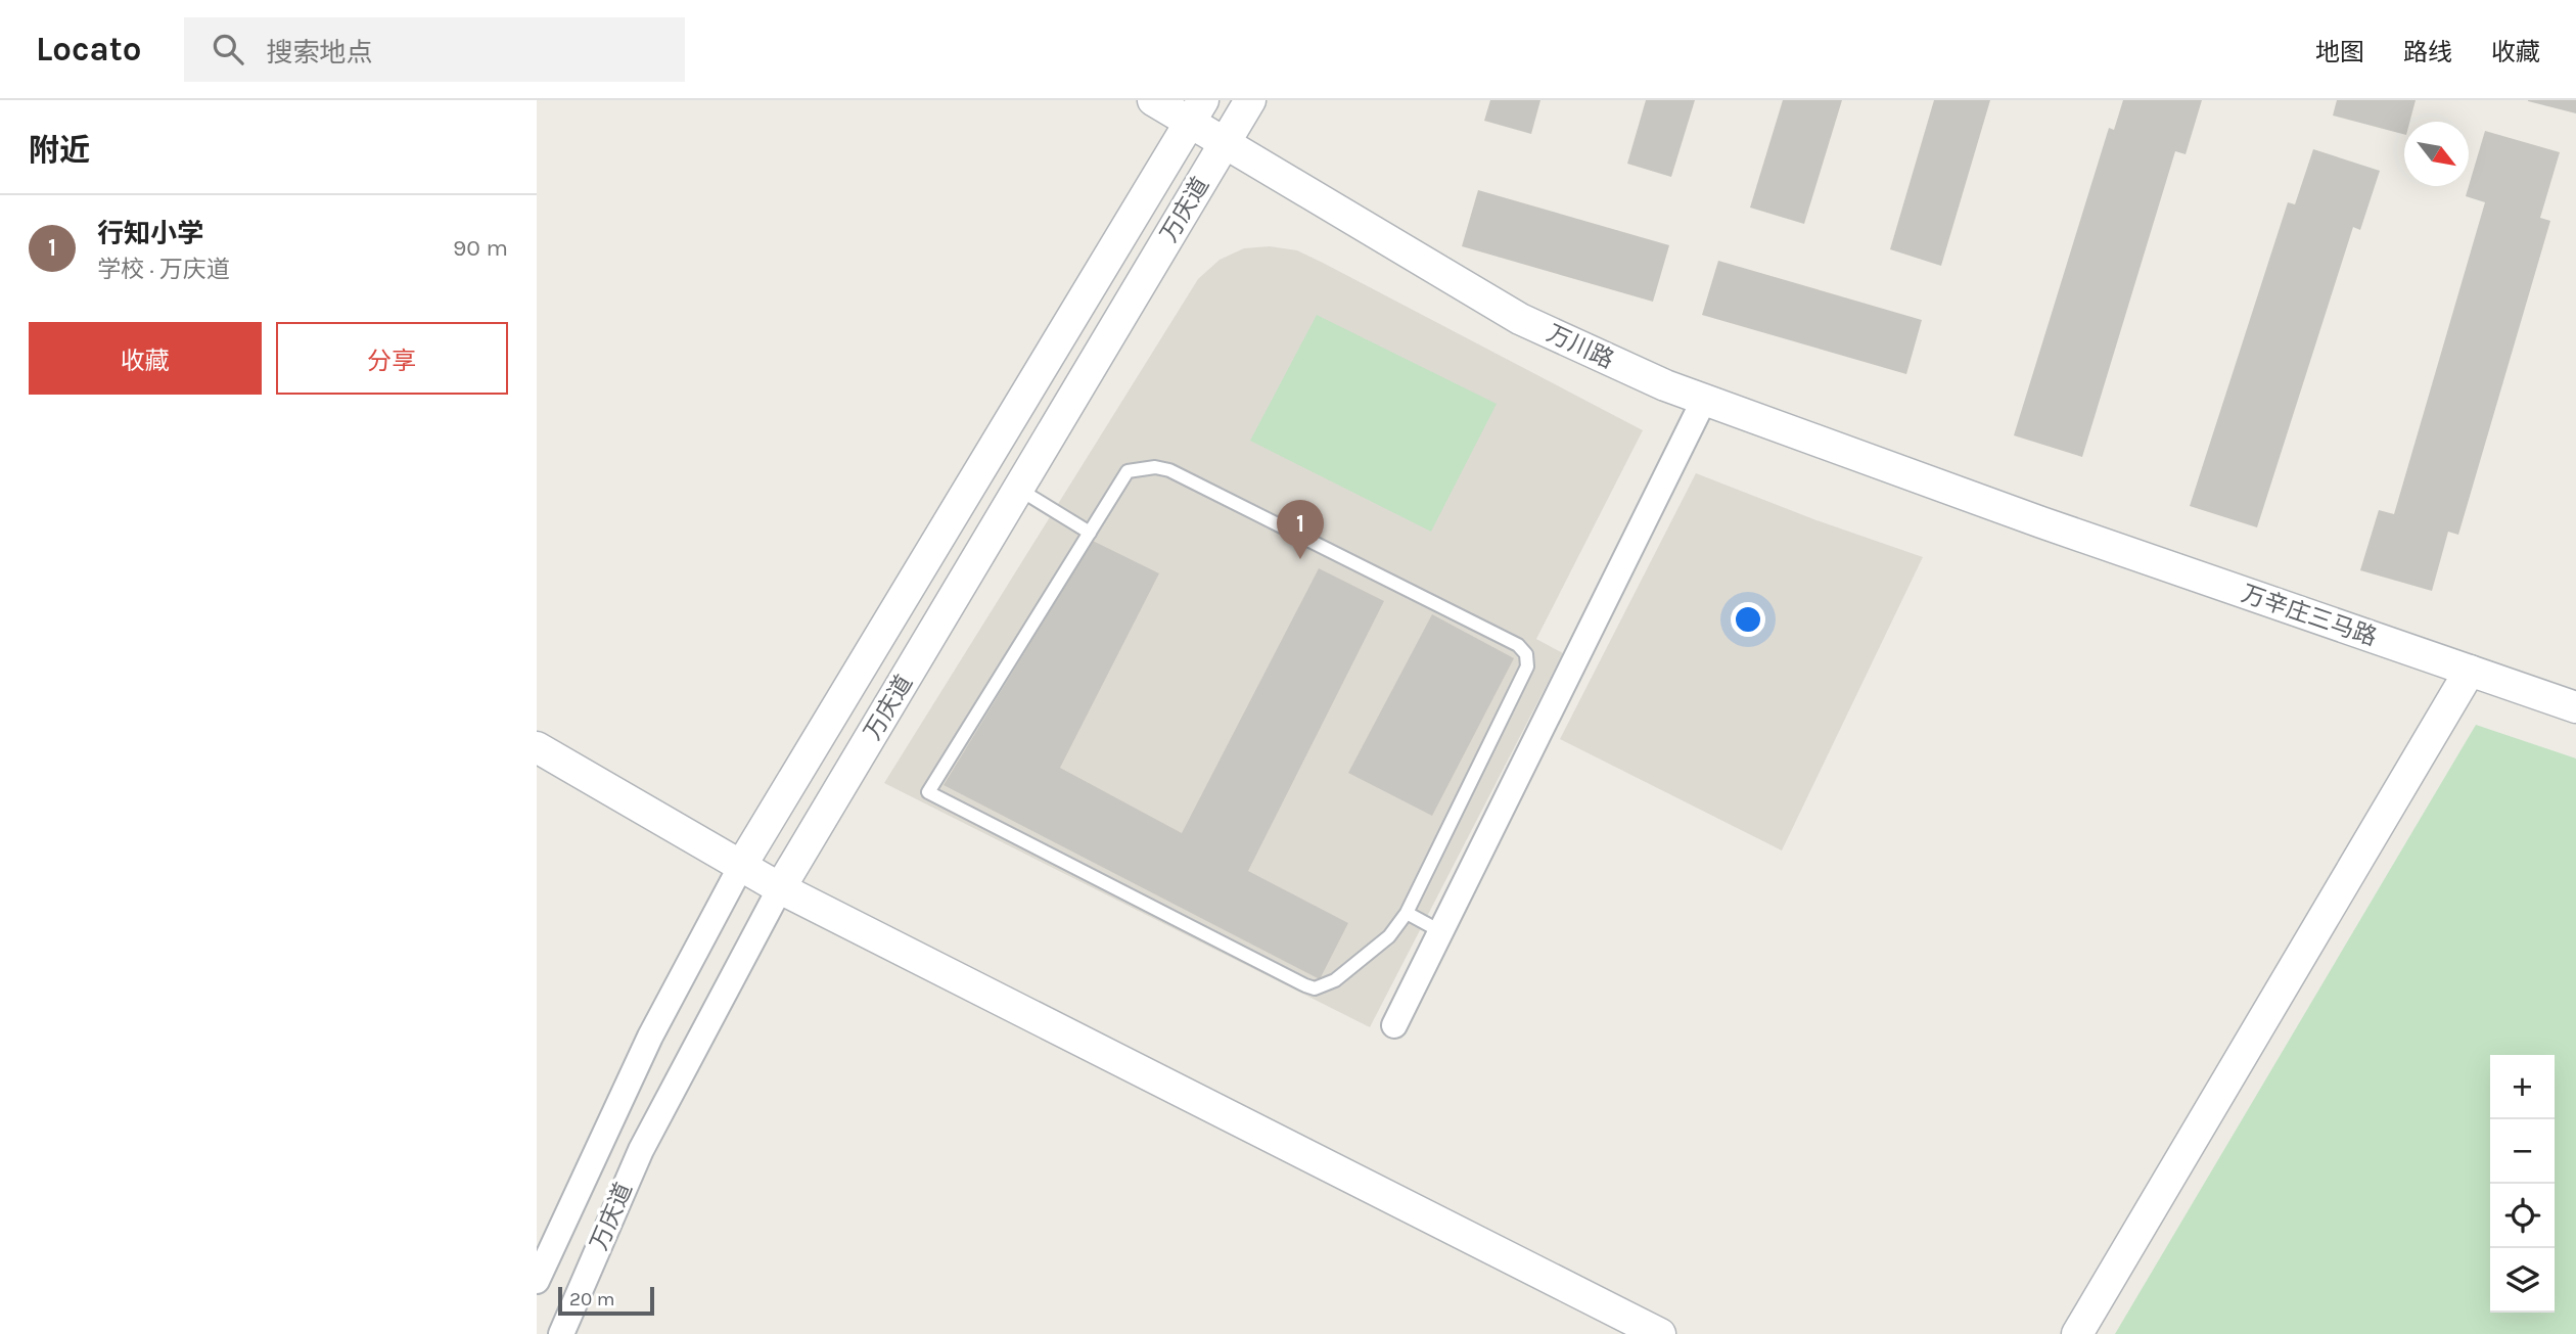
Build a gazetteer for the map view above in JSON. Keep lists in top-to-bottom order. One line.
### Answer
{"streets":{"street":["万庆道","万川路","万辛庄三马路"]},"crossings":[["万庆道","万川路"],["万川路","万辛庄三马路"]],"scale_bar":"20 m","north":"bottom right","page":{"header":"Locato","search":"搜索地点","nav":["地图","路线","收藏"],"heading":"附近","list":[{"mark":"1","name":"行知小学","note":"学校 · 万庆道","value":"90 m"}],"buttons":["收藏","分享"],"pins":"1","map_buttons":["+","−"],"scale":"20 m"}}
